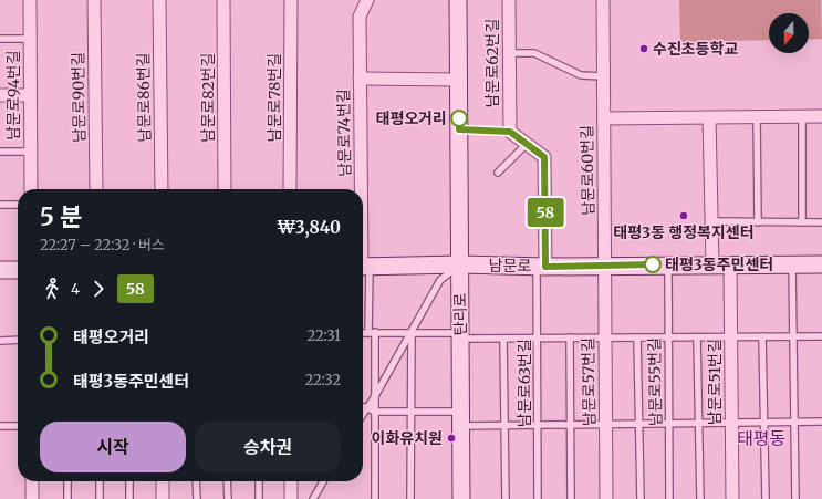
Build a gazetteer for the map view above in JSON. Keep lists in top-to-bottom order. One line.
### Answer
{"streets":{"main road":["남문로","탄리로"],"street":["남문로62번길","남문로94번길","남문로90번길","남문로86번길","남문로82번길","남문로78번길","남문로74번길","남문로60번길","남문로57번길","남문로51번길"],"lane":["남문로55번길","남문로63번길"]},"crossings":[["남문로60번길","남문로"],["남문로60번길","남문로57번길"],["남문로","탄리로"],["남문로","남문로57번길"],["남문로","남문로55번길"],["남문로","남문로51번길"],["남문로","남문로63번길"]],"districts":["태평동"],"places":["수진초등학교","태평오거리","태평3동 행정복지센터","태평3동주민센터","이화유치원"],"lines":["bus line 58"],"north":"bottom","page":{"on_map":"58","heading":["5 분","22:27 – 22:32 · 버스","₩3,840"],"legs":["4","58"],"list":[{"name":"태평오거리","value":"22:31"},{"name":"태평3동주민센터","value":"22:32"}],"buttons":["시작","승차권"]}}
